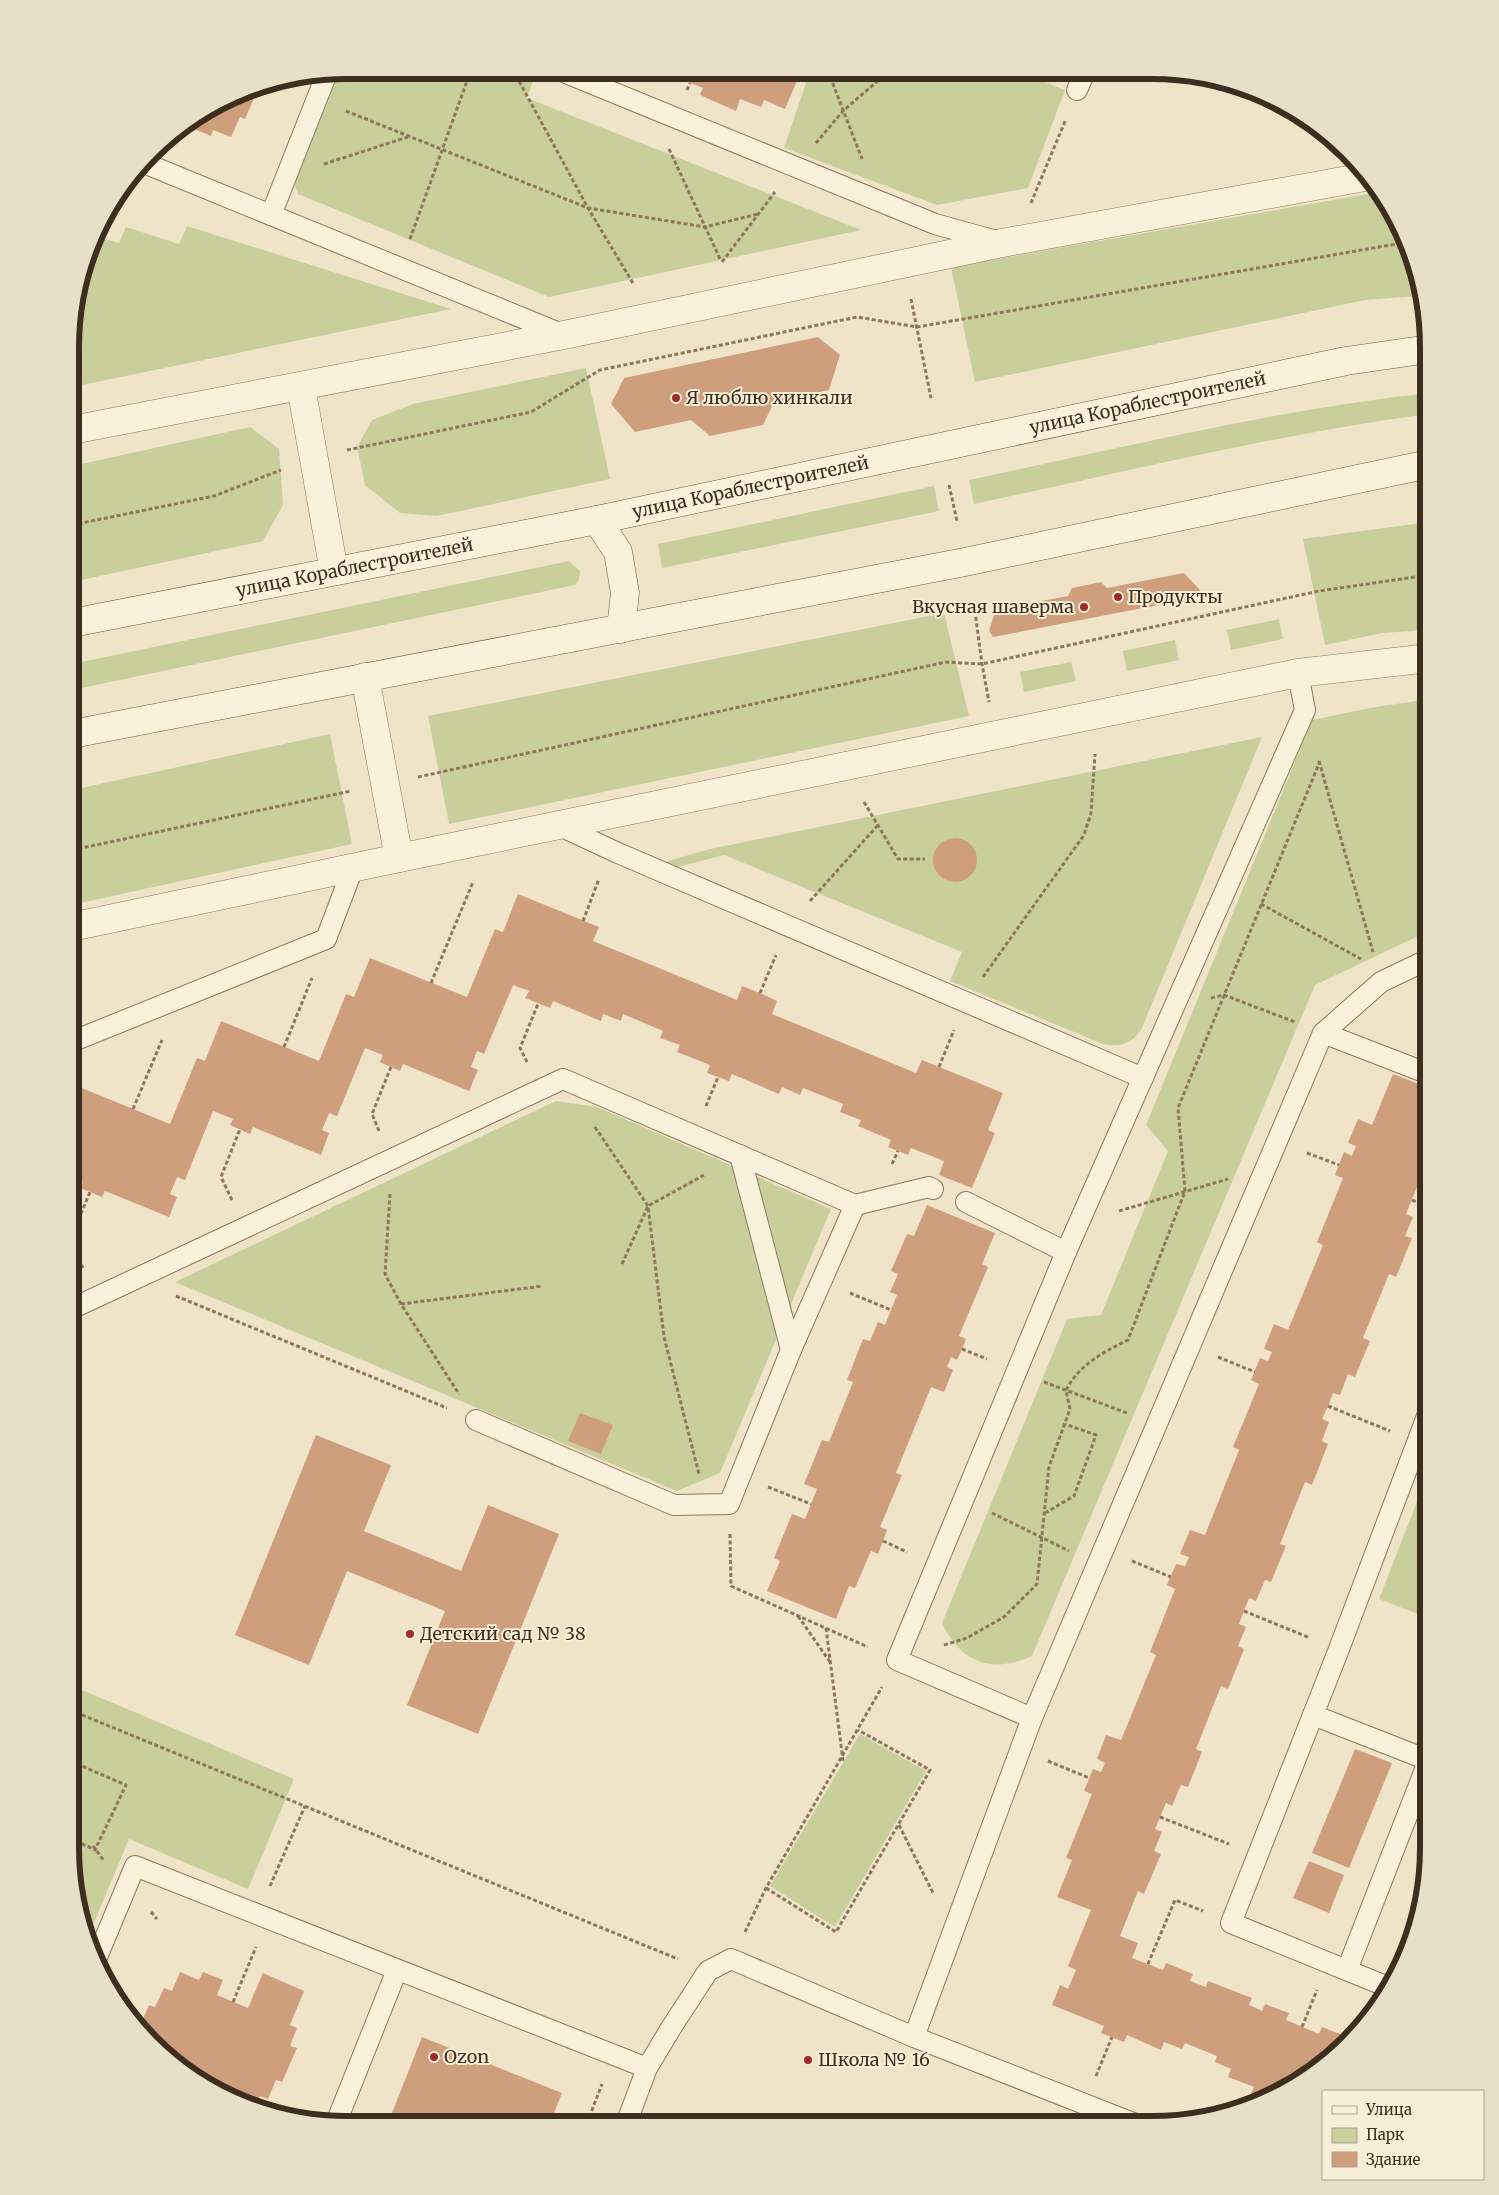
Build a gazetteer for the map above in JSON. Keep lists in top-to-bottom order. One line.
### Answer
{"streets":{"street":["улица Кораблестроителей"]},"places":["Я люблю хинкали","Продукты","Вкусная шаверма","Детский сад № 38","Ozon","Школа № 16"],"legend":["Улица","Парк","Здание"]}
